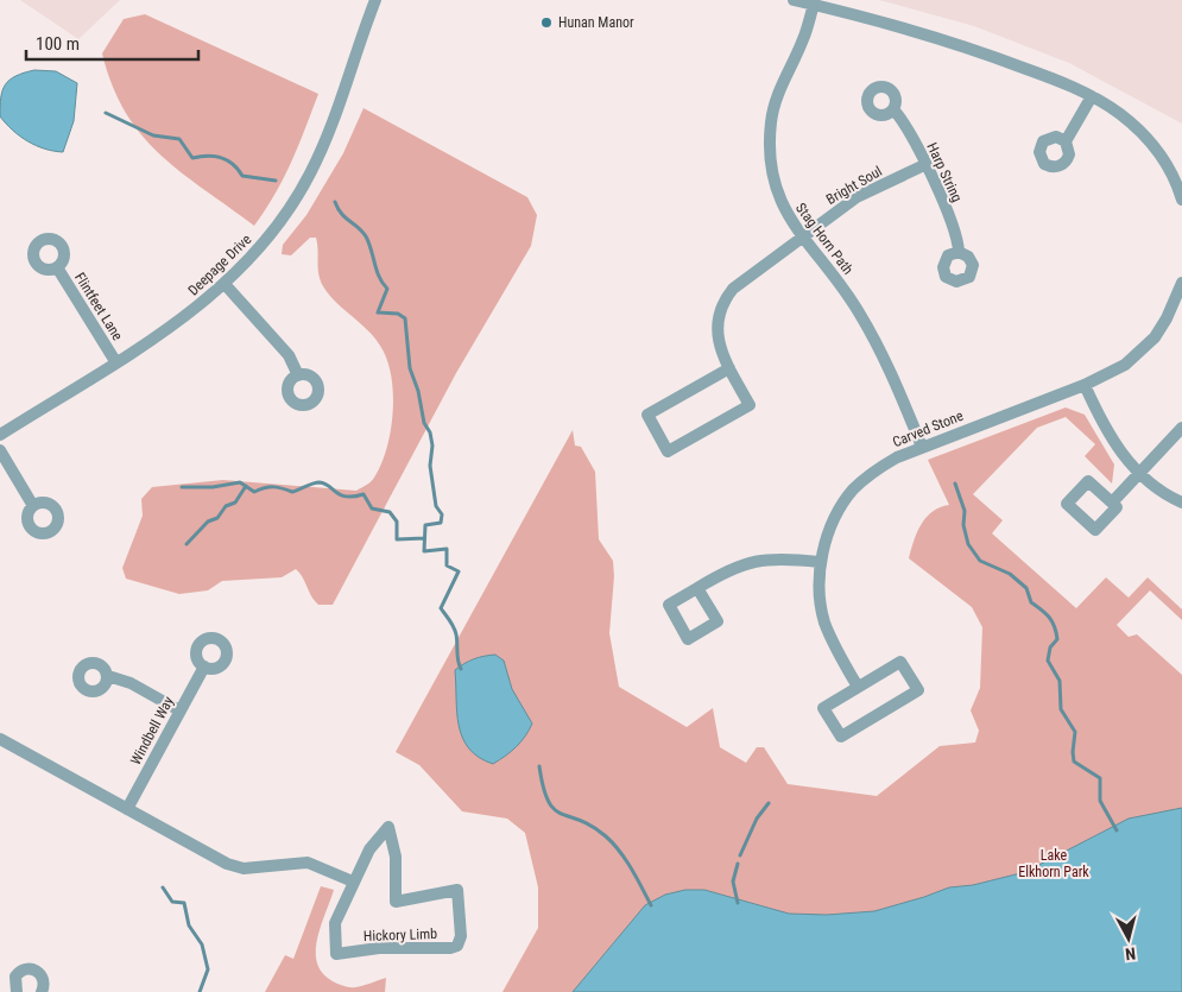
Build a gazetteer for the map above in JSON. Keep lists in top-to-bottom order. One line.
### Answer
{"streets":{"street":["Harp String","Bright Soul","Stag Horn Path","Deepage Drive","Flintfeet Lane","Carved Stone","Windbell Way","Hickory Limb"]},"crossings":[["Harp String","Bright Soul"],["Bright Soul","Stag Horn Path"],["Stag Horn Path","Carved Stone"],["Deepage Drive","Flintfeet Lane"]],"parks":["Lake Elkhorn Park"],"places":["Hunan Manor"],"scale_bar":"100 m","north":"bottom"}
